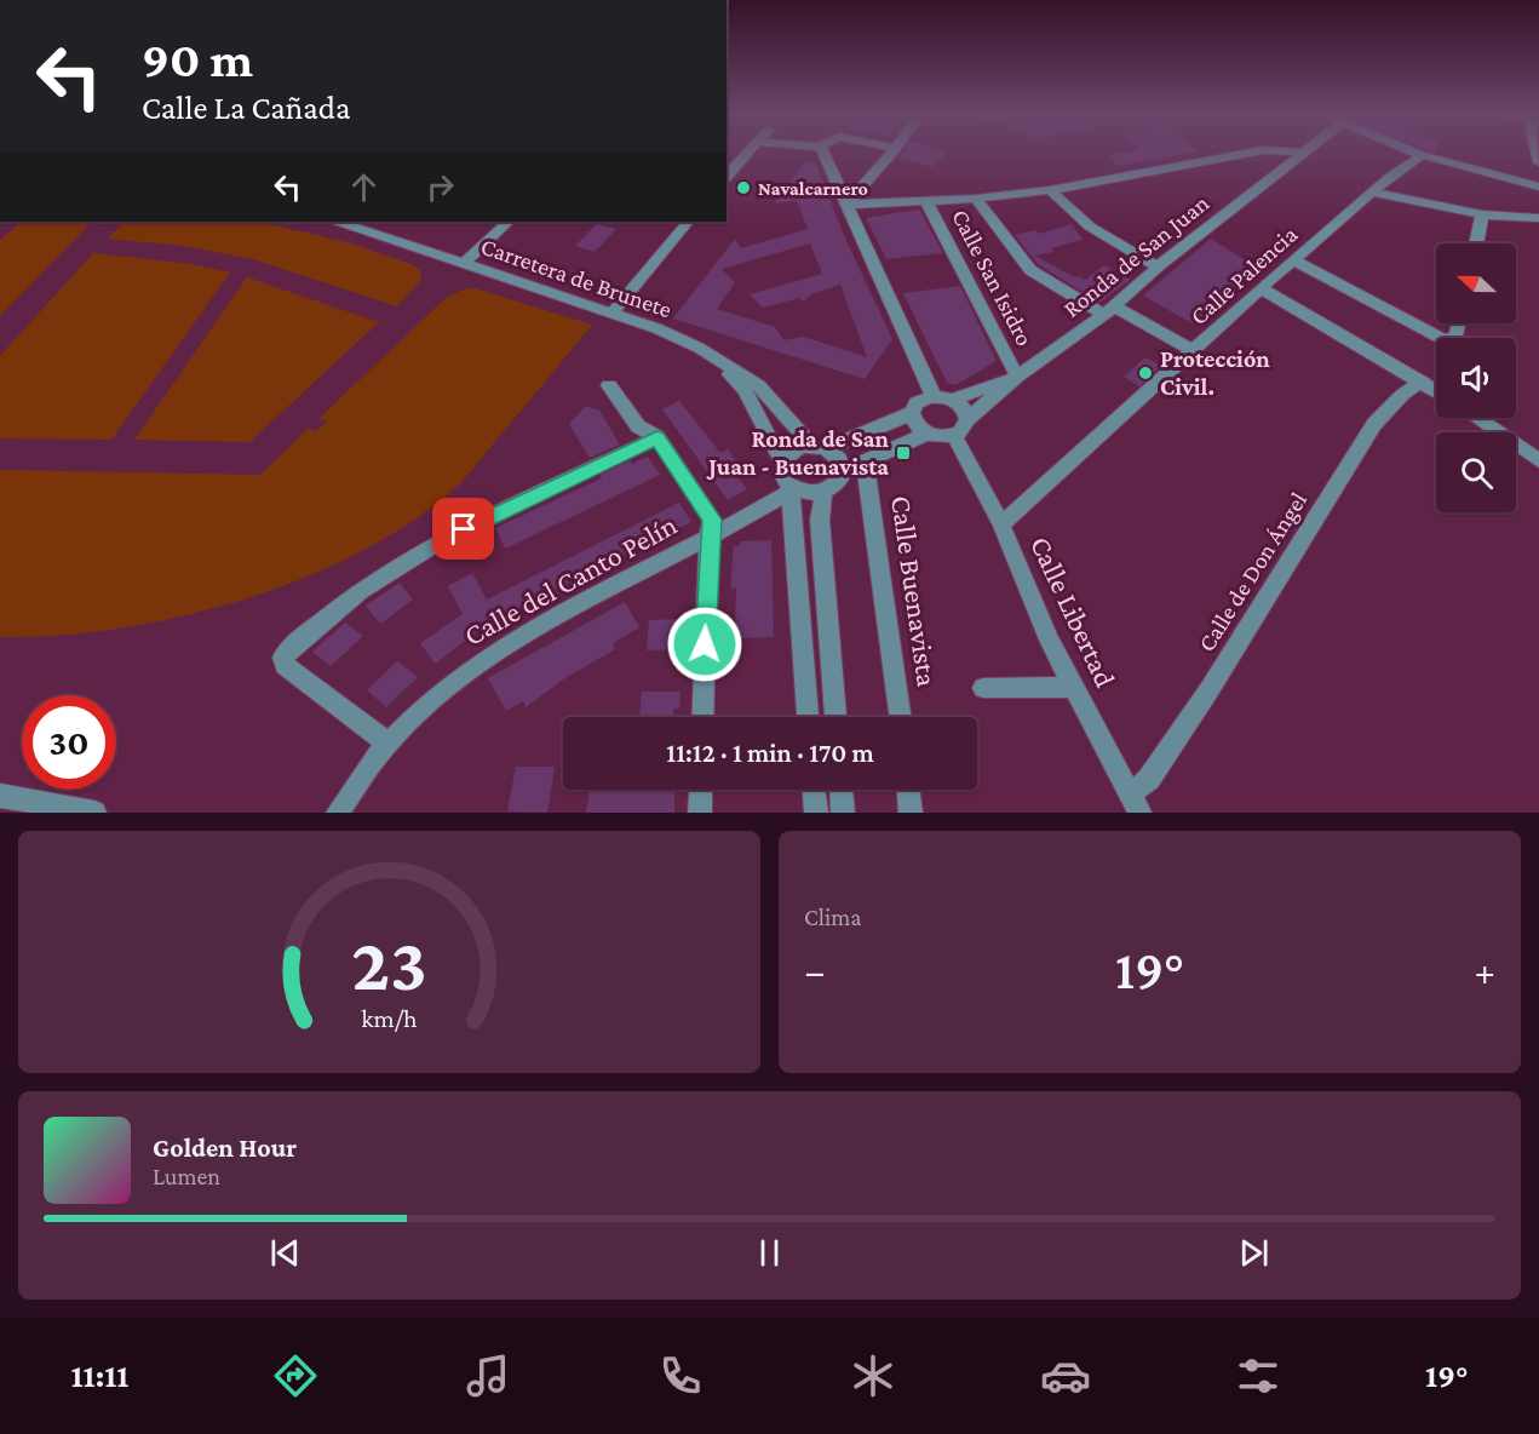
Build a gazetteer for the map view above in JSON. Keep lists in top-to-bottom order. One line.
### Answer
{"streets":{"street":["Ronda de San Juan","Calle Palencia","Carretera de Brunete","Calle San Isidro","Calle de Don Ángel","Calle del Canto Pelín","Calle Buenavista","Calle Libertad"]},"crossings":[["Ronda de San Juan","Calle San Isidro"],["Ronda de San Juan","Calle Libertad"],["Calle Palencia","Calle Libertad"],["Carretera de Brunete","Calle del Canto Pelín"],["Calle de Don Ángel","Calle Libertad"]],"places":{"other":["Navalcarnero","Protección Civil."],"transit":["Ronda de San Juan - Buenavista"]},"north":"left","page":{"turn":["90 m","Calle La Cañada"],"limit":"30","trip":"11:12 · 1 min · 170 m","tile":"Clima","heat":["−","19°","+"],"song":["Golden Hour","Lumen"],"tabs":["11:11","19°"],"gauge":["23","km/h"]}}
